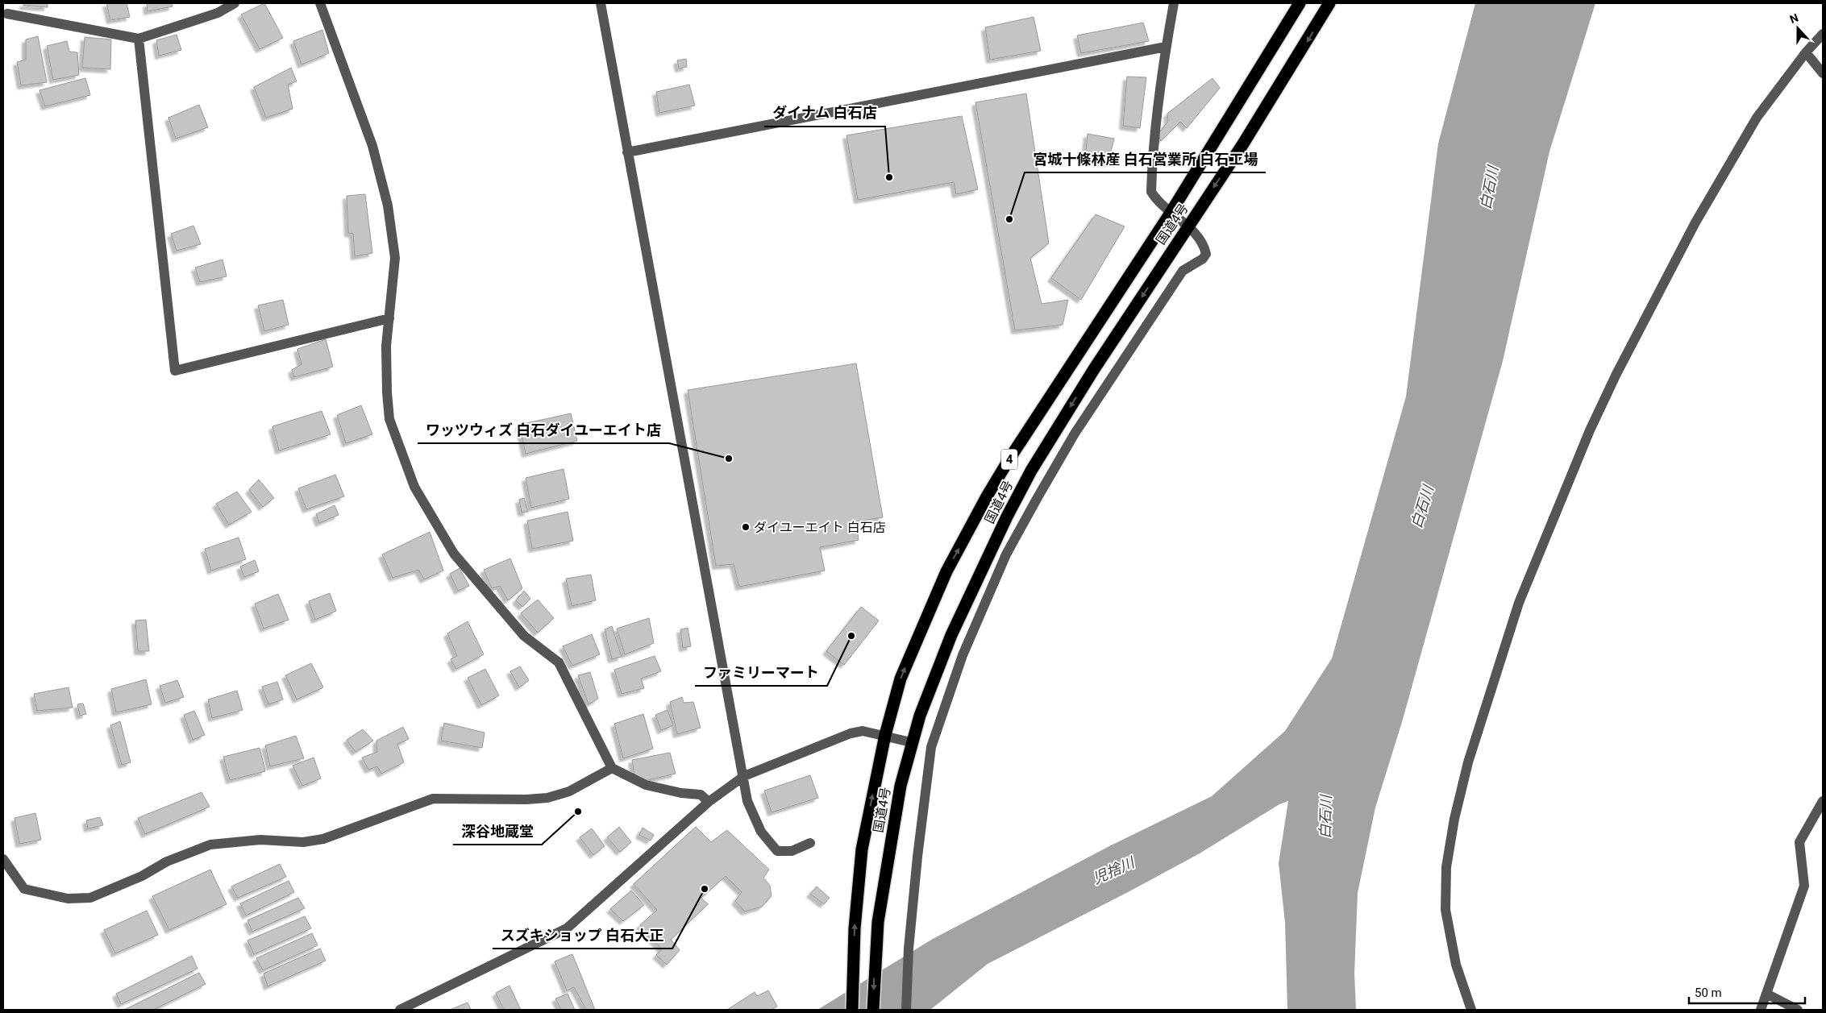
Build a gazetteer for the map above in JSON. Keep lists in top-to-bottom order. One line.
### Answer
{"streets":{"highway":["国道4号","4"]},"water":["白石川","児捨川"],"places":["ダイナム 白石店","宮城十條林産 白石営業所 白石工場","ワッツウィズ 白石ダイユーエイト店","ダイユーエイト 白石店","ファミリーマート","深谷地蔵堂","スズキショップ 白石大正"],"scale_bar":"50 m","north":"top"}
